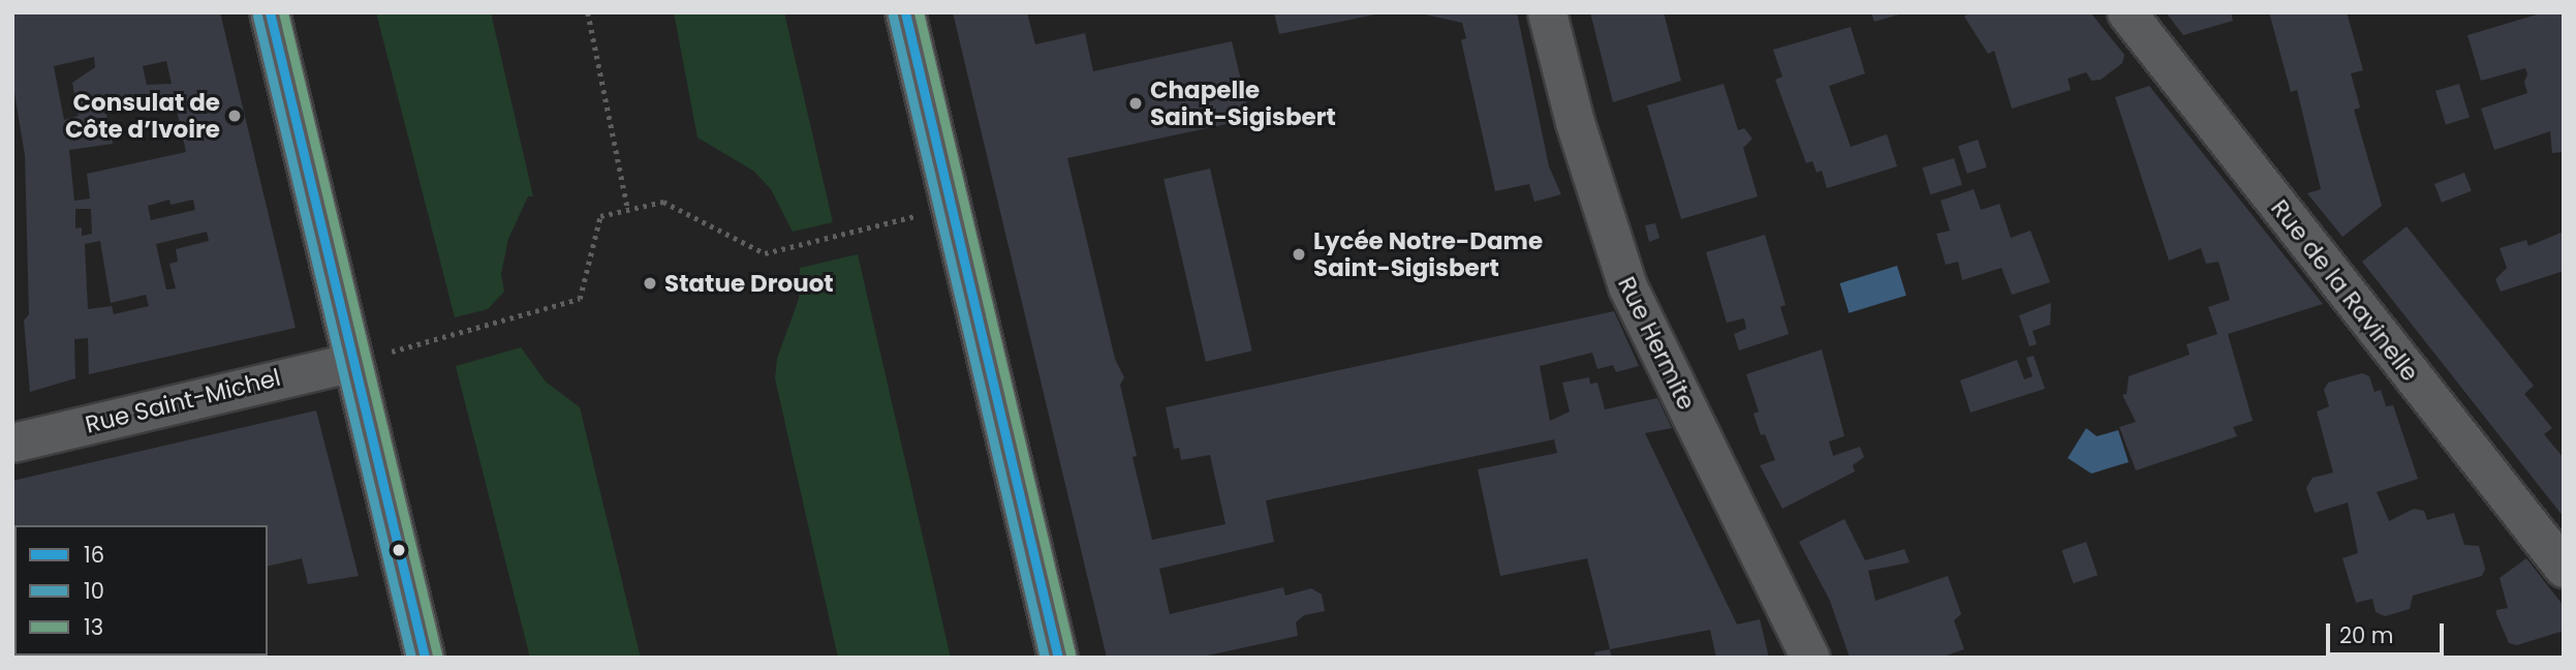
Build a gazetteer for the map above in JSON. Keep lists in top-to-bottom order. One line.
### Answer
{"streets":{"street":["Rue de la Ravinelle","Rue Hermite","Rue Saint-Michel"]},"places":["Chapelle Saint-Sigisbert","Consulat de Côte d’Ivoire","Lycée Notre-Dame Saint-Sigisbert","Statue Drouot"],"lines":["transit line 16","transit line 13","transit line 10"],"legend":["16","10","13"],"scale_bar":"20 m"}
